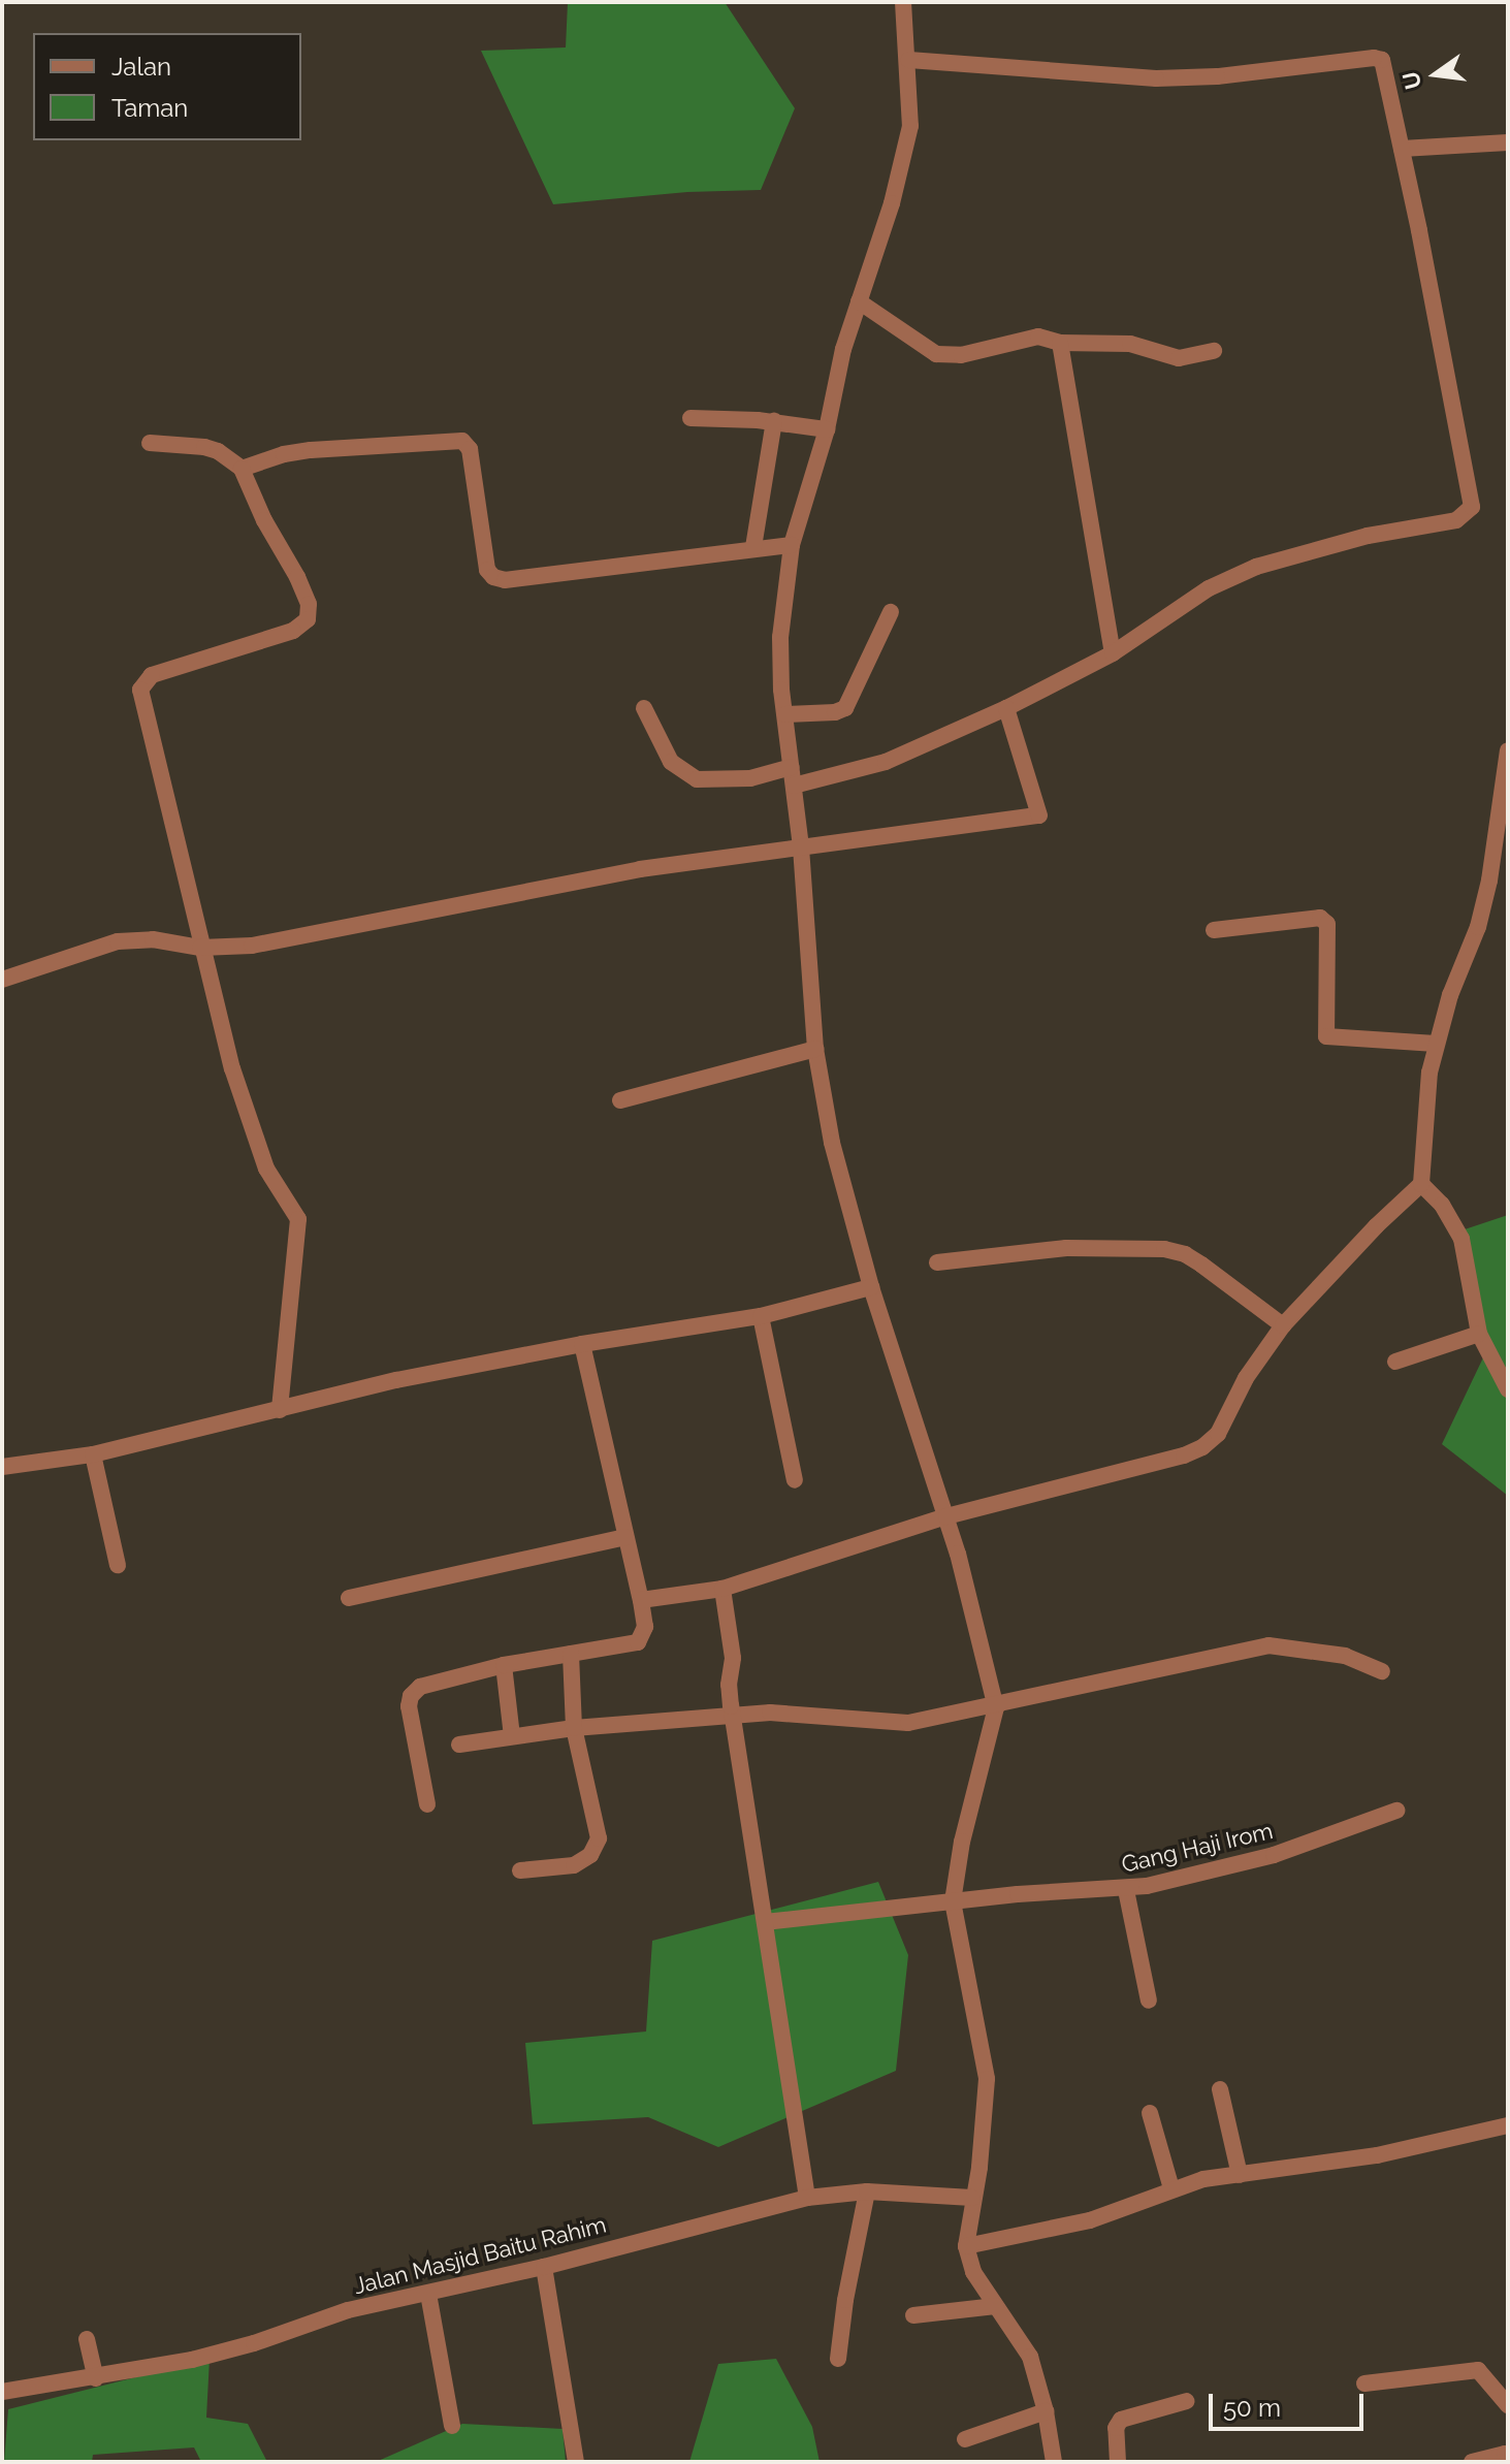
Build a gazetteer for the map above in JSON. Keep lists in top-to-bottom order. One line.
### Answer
{"streets":{"street":["Gang Haji Irom","Jalan Masjid Baitu Rahim"]},"legend":["Jalan","Taman"],"scale_bar":"50 m","north":"left"}
